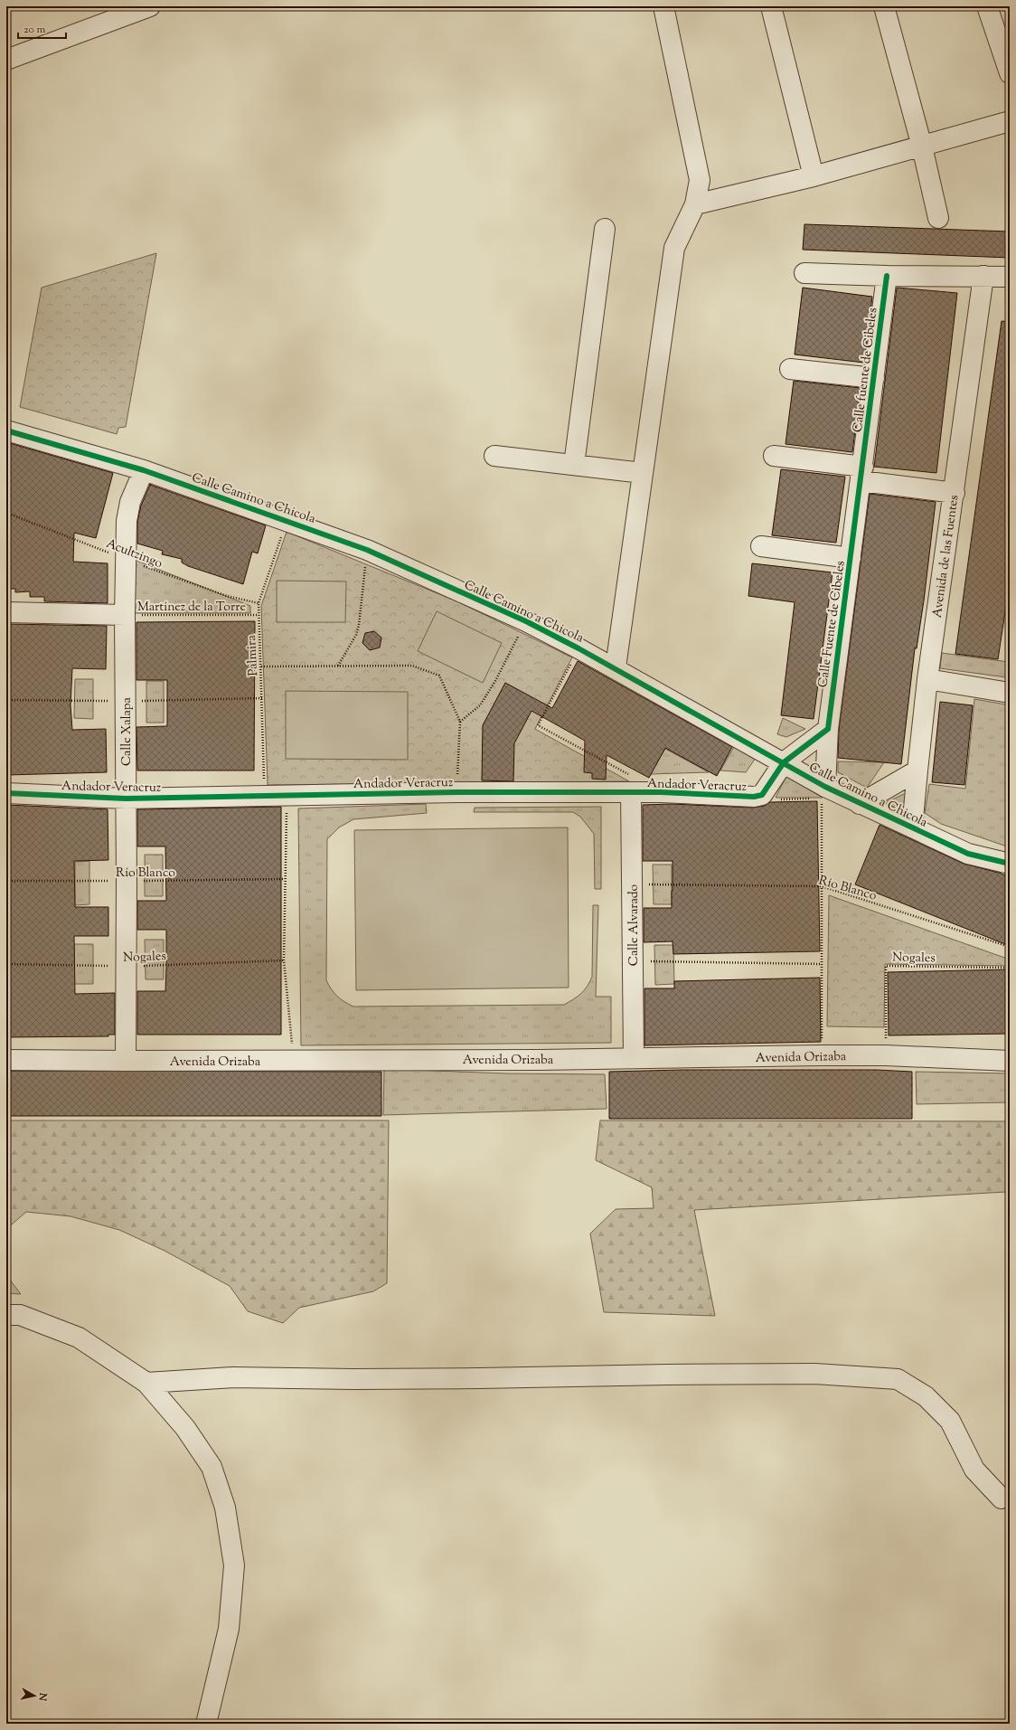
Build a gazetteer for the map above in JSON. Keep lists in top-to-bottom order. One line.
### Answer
{"streets":{"street":["Calle fuente de Cibeles","Calle Camino a Chicola","Avenida de las Fuentes","Calle Fuente de Cibeles","Calle Xalapa","Andador Veracruz","Calle Alvarado","Avenida Orizaba"],"path":["Acultzingo","Martínez de la Torre","Palmira","Río Blanco","Nogales"]},"crossings":[["Calle fuente de Cibeles","Calle Fuente de Cibeles"],["Calle Camino a Chicola","Avenida de las Fuentes"],["Calle Camino a Chicola","Calle Fuente de Cibeles"],["Calle Camino a Chicola","Palmira"],["Calle Camino a Chicola","Calle Xalapa"],["Calle Camino a Chicola","Andador Veracruz"],["Acultzingo","Palmira"],["Acultzingo","Calle Xalapa"],["Martínez de la Torre","Palmira"],["Martínez de la Torre","Calle Xalapa"],["Calle Fuente de Cibeles","Andador Veracruz"],["Palmira","Andador Veracruz"],["Calle Xalapa","Andador Veracruz"],["Calle Xalapa","Río Blanco"],["Calle Xalapa","Nogales"],["Calle Xalapa","Avenida Orizaba"],["Andador Veracruz","Calle Alvarado"],["Río Blanco","Calle Alvarado"],["Calle Alvarado","Avenida Orizaba"],["Nogales","Avenida Orizaba"]],"scale_bar":"20 m","north":"right"}
